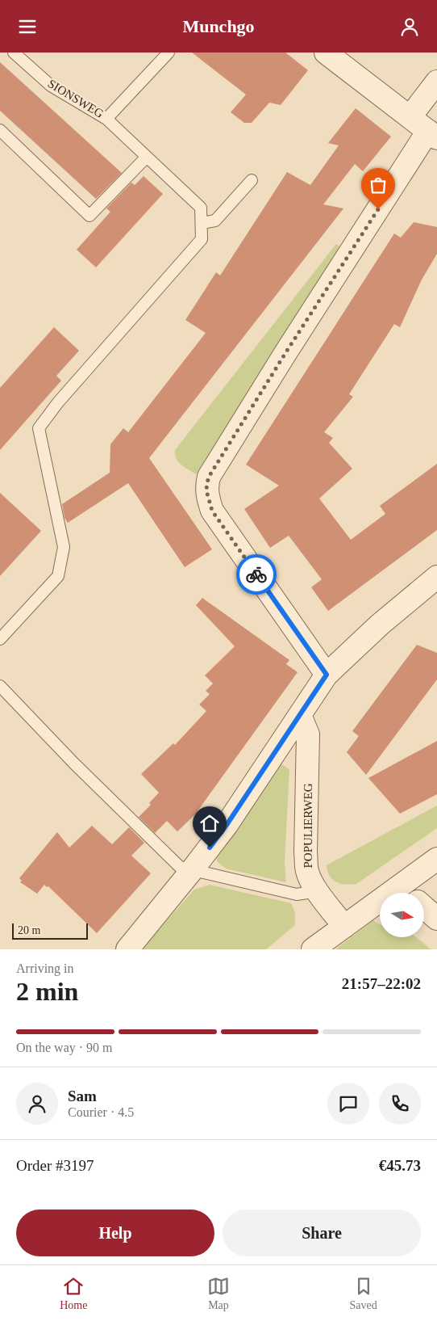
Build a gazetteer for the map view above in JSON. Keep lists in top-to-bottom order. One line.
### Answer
{"streets":{"street":["POPULIERWEG"],"lane":["SIONSWEG"]},"scale_bar":"20 m","north":"right","page":{"header":"Munchgo","scale":"20 m","heading":["2 min","Arriving in","21:57–22:02"],"panel":["Sam","Courier · 4.5","Order #3197","€45.73"],"bar":"On the way · 90 m","buttons":["Help","Share"],"tabs":["Home","Map","Saved"]}}
